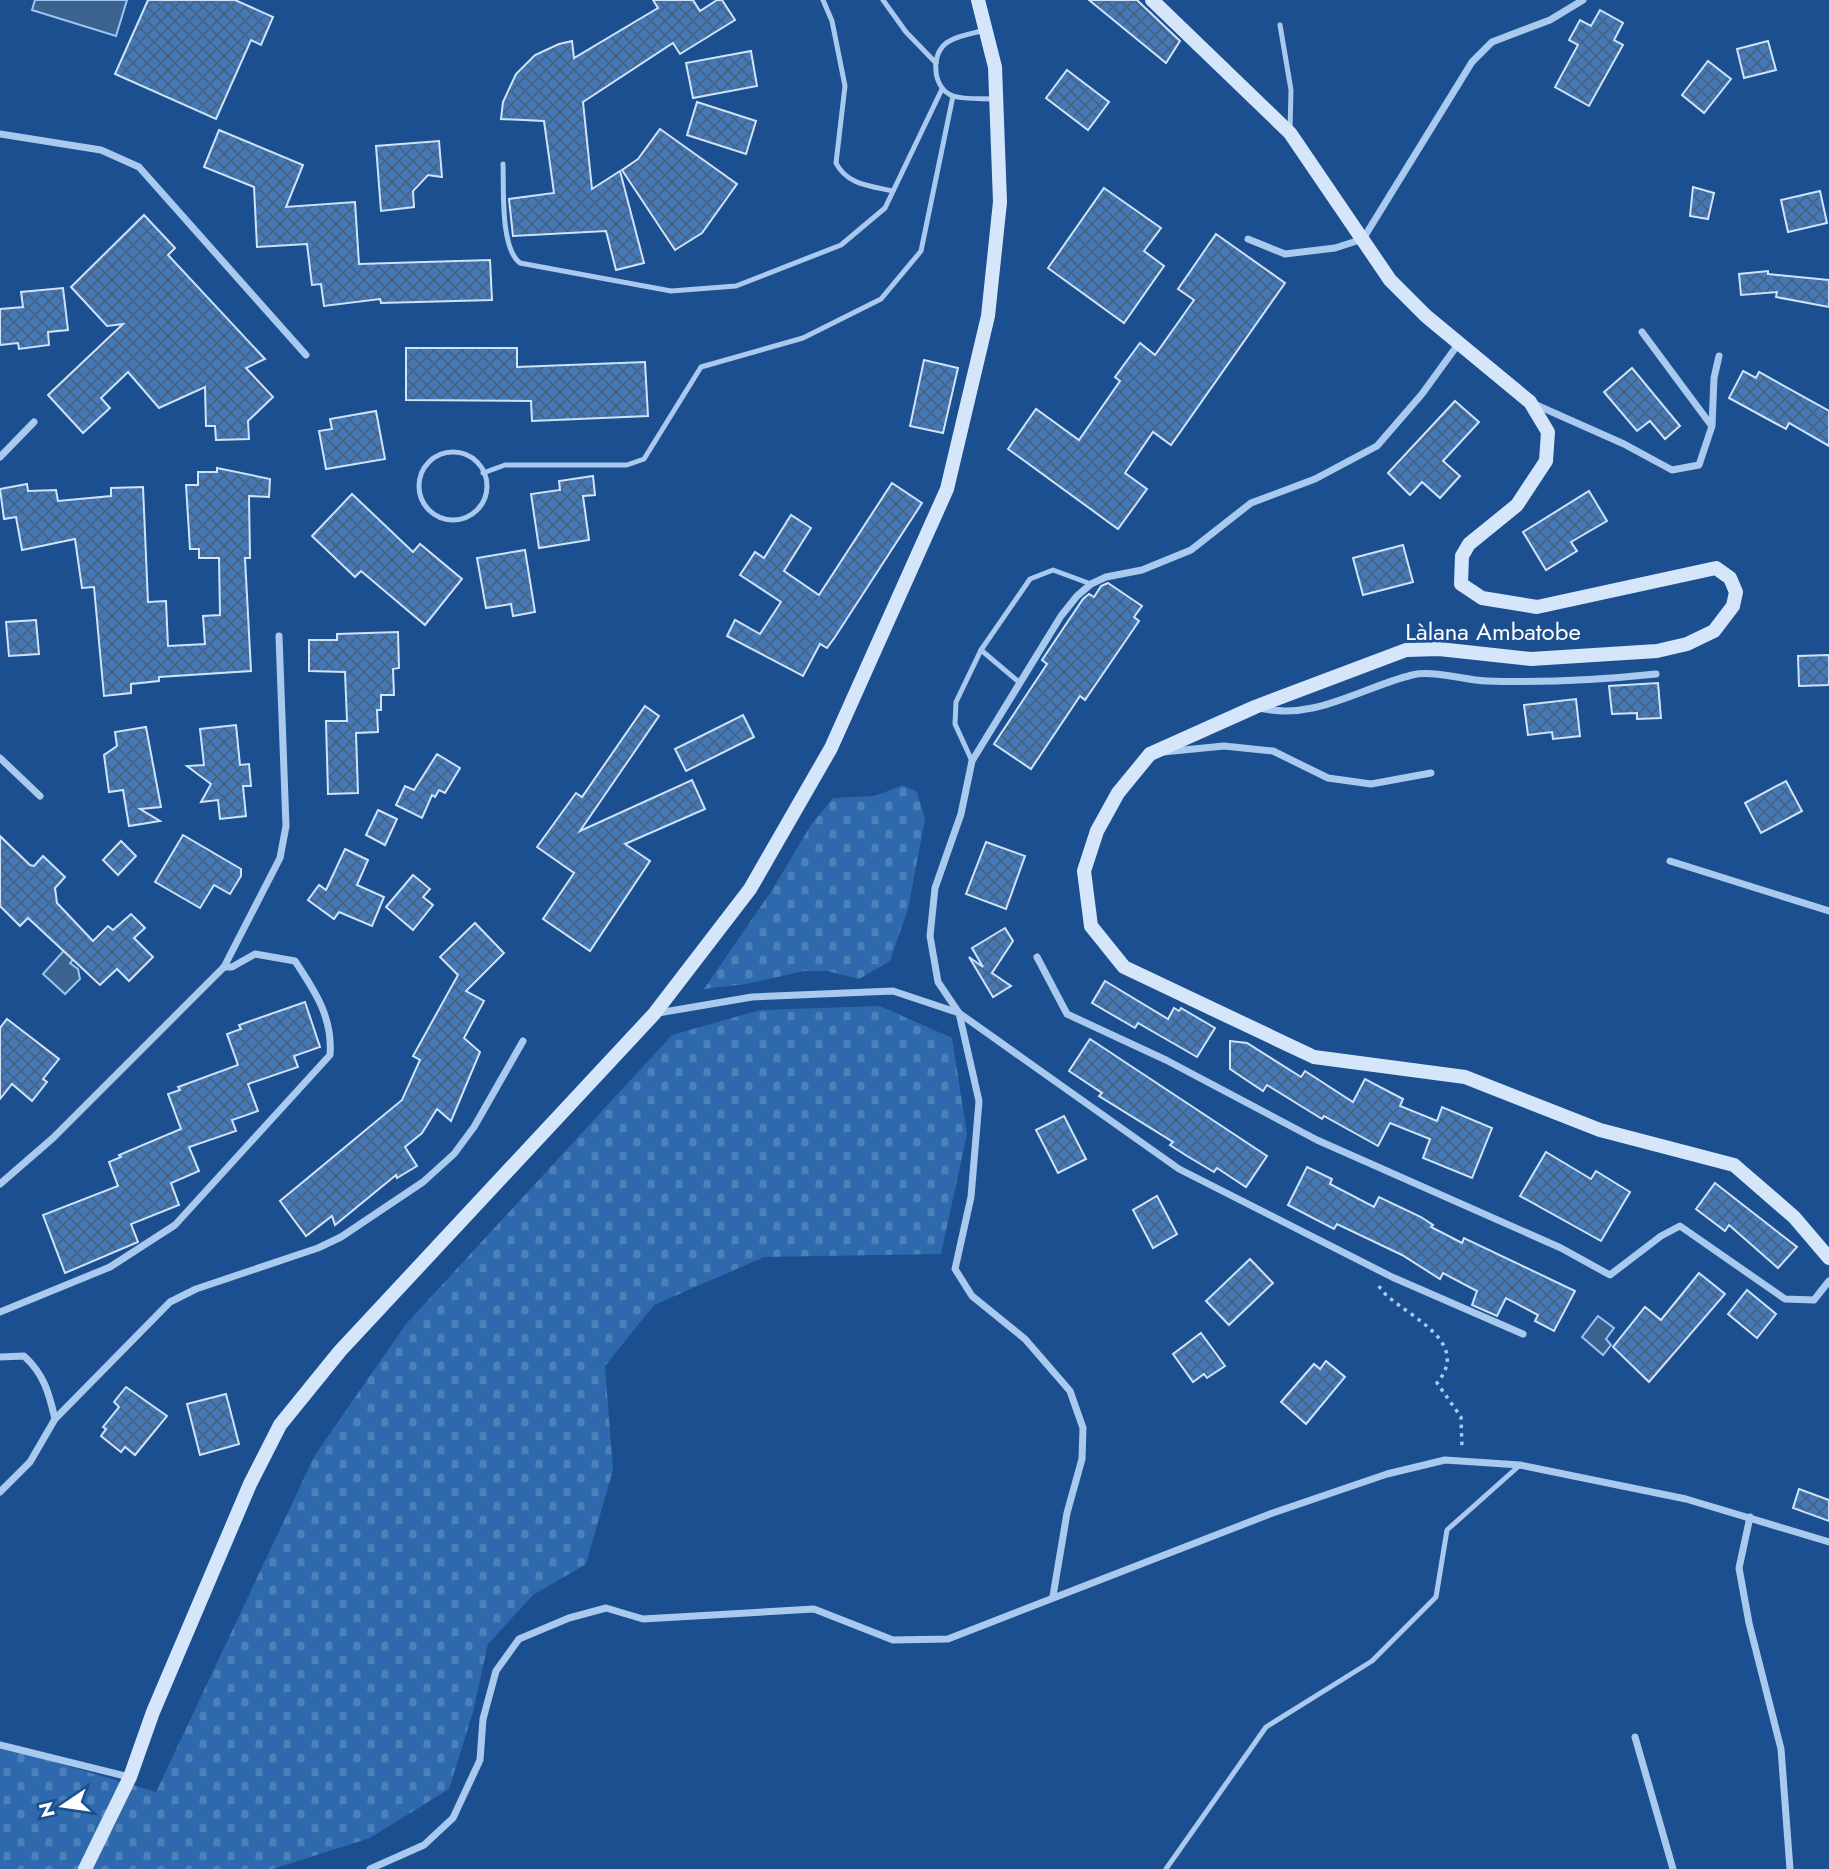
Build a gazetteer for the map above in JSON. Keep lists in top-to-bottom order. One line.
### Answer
{"streets":{"street":["Làlana Ambatobe"]},"north":"left"}
